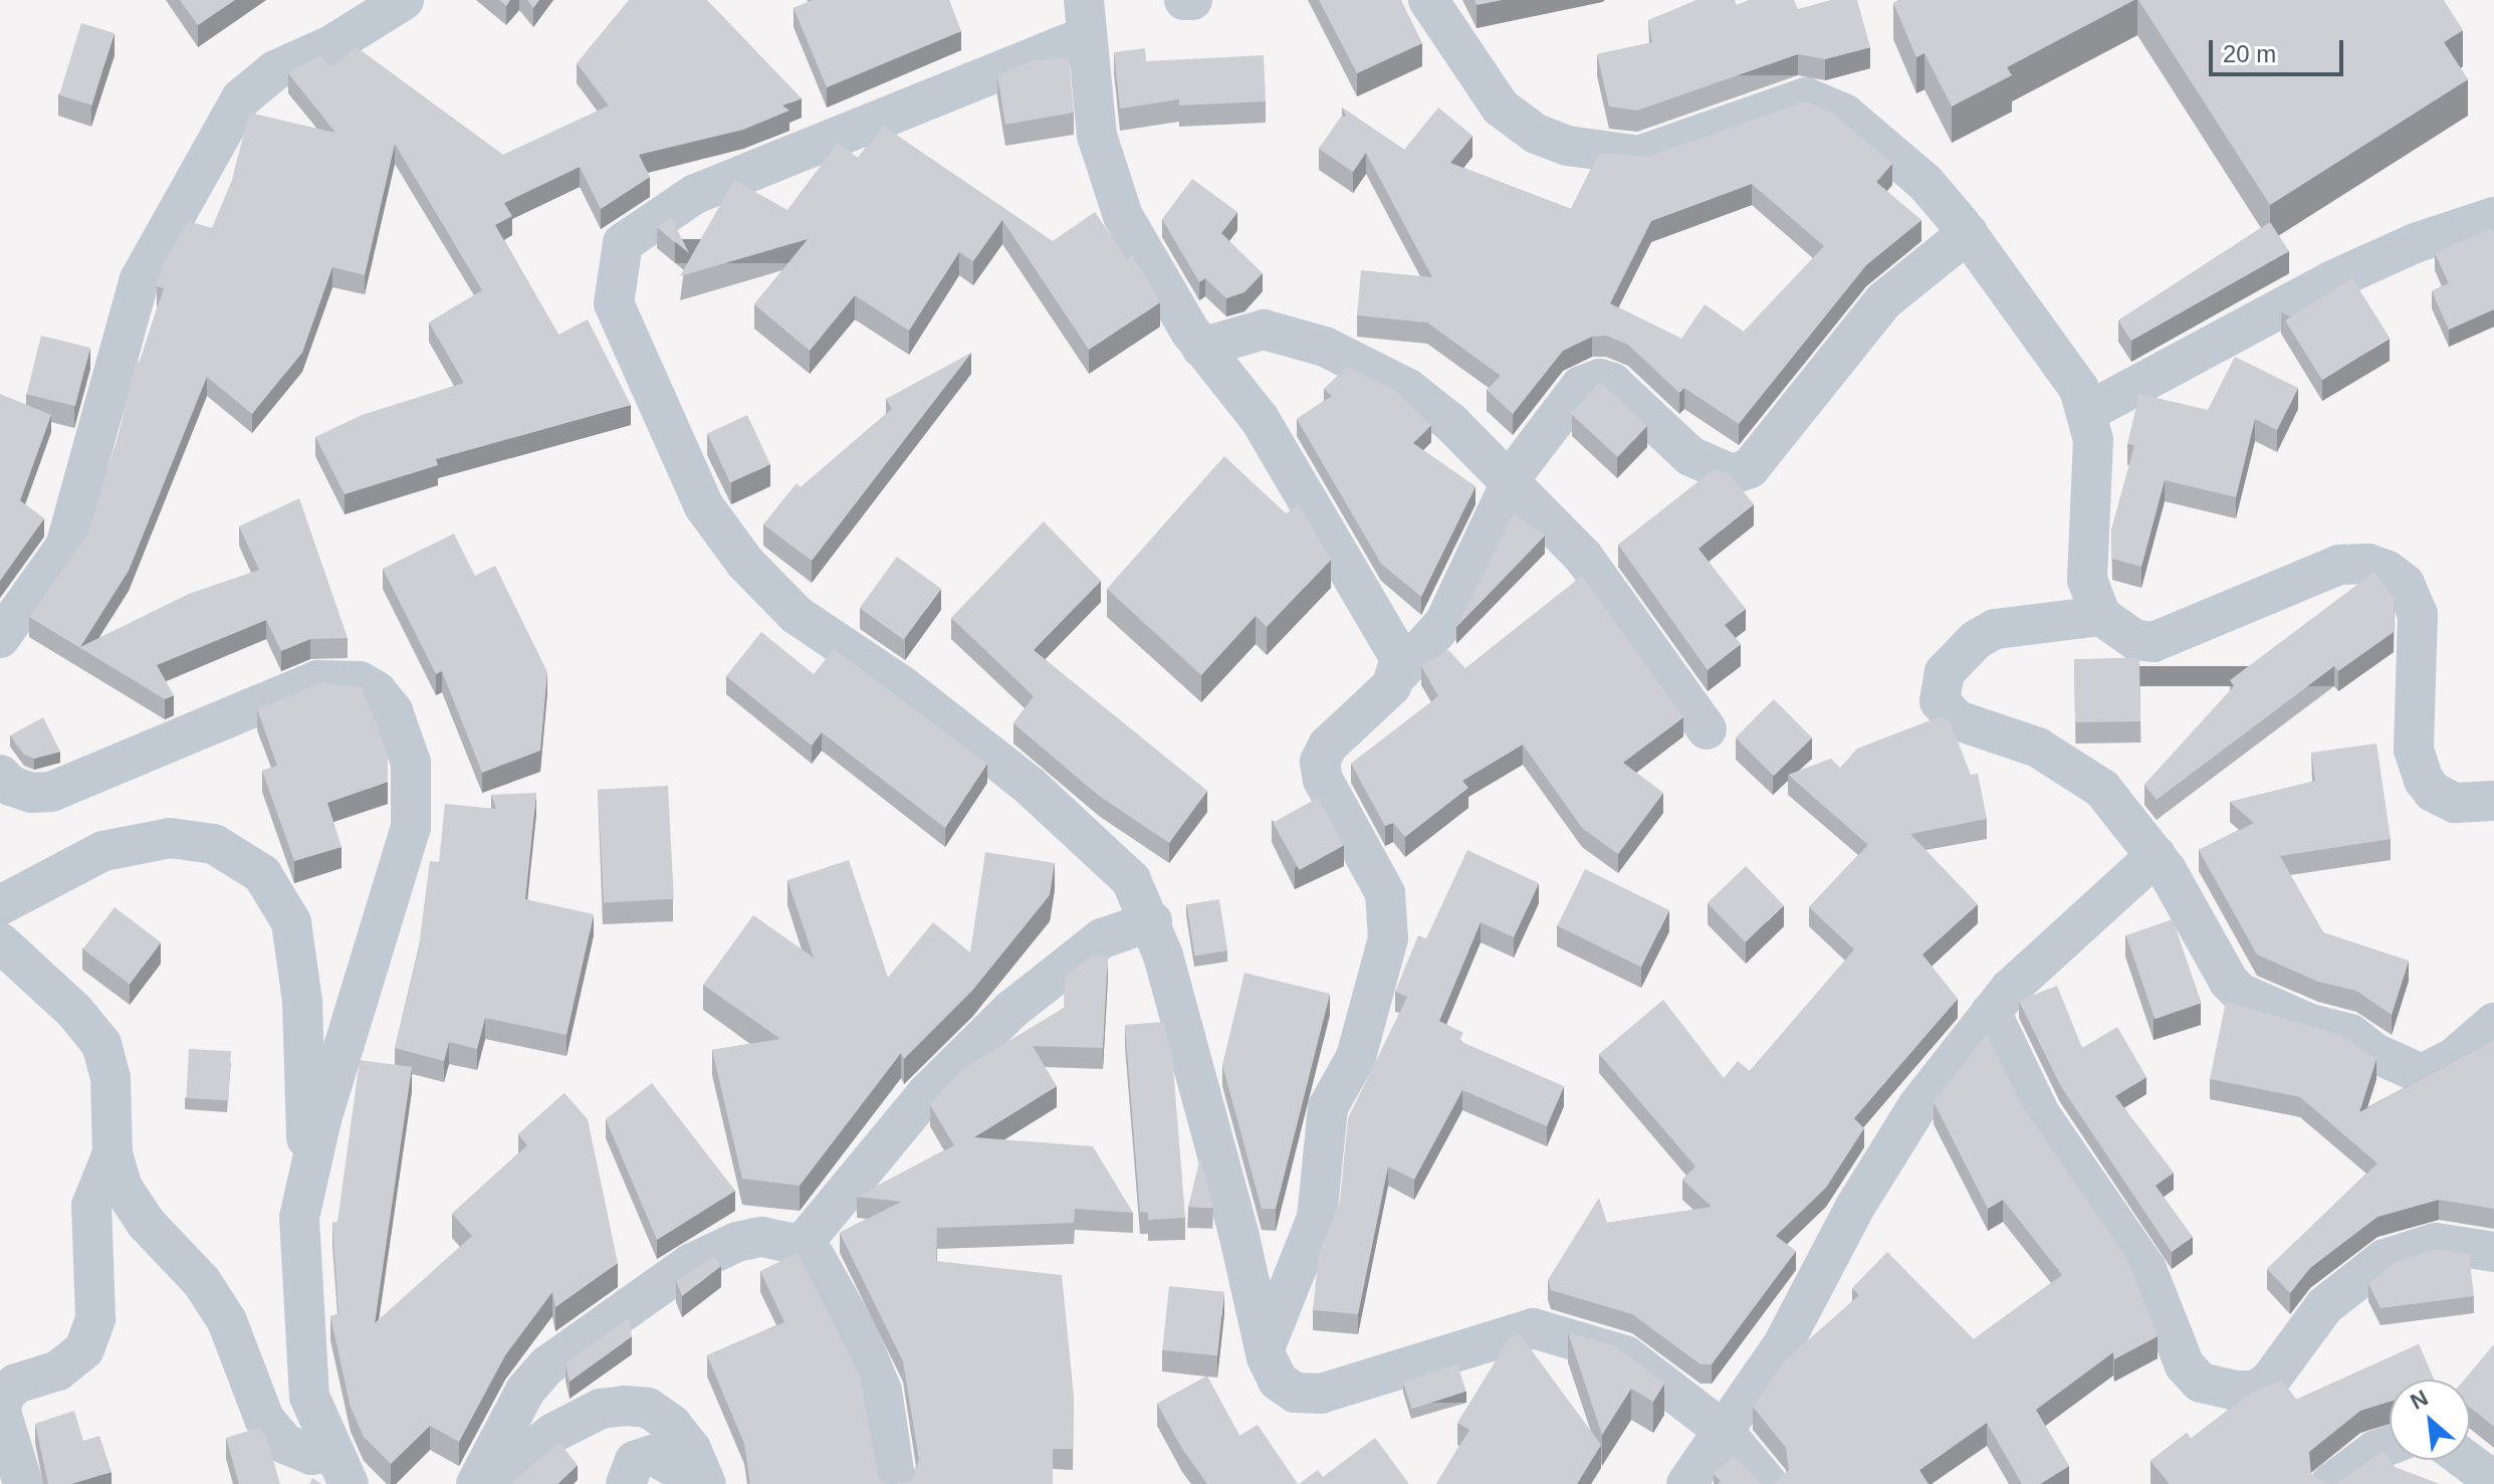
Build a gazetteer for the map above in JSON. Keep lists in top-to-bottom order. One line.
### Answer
{"scale_bar":"20 m","north":"top left"}
